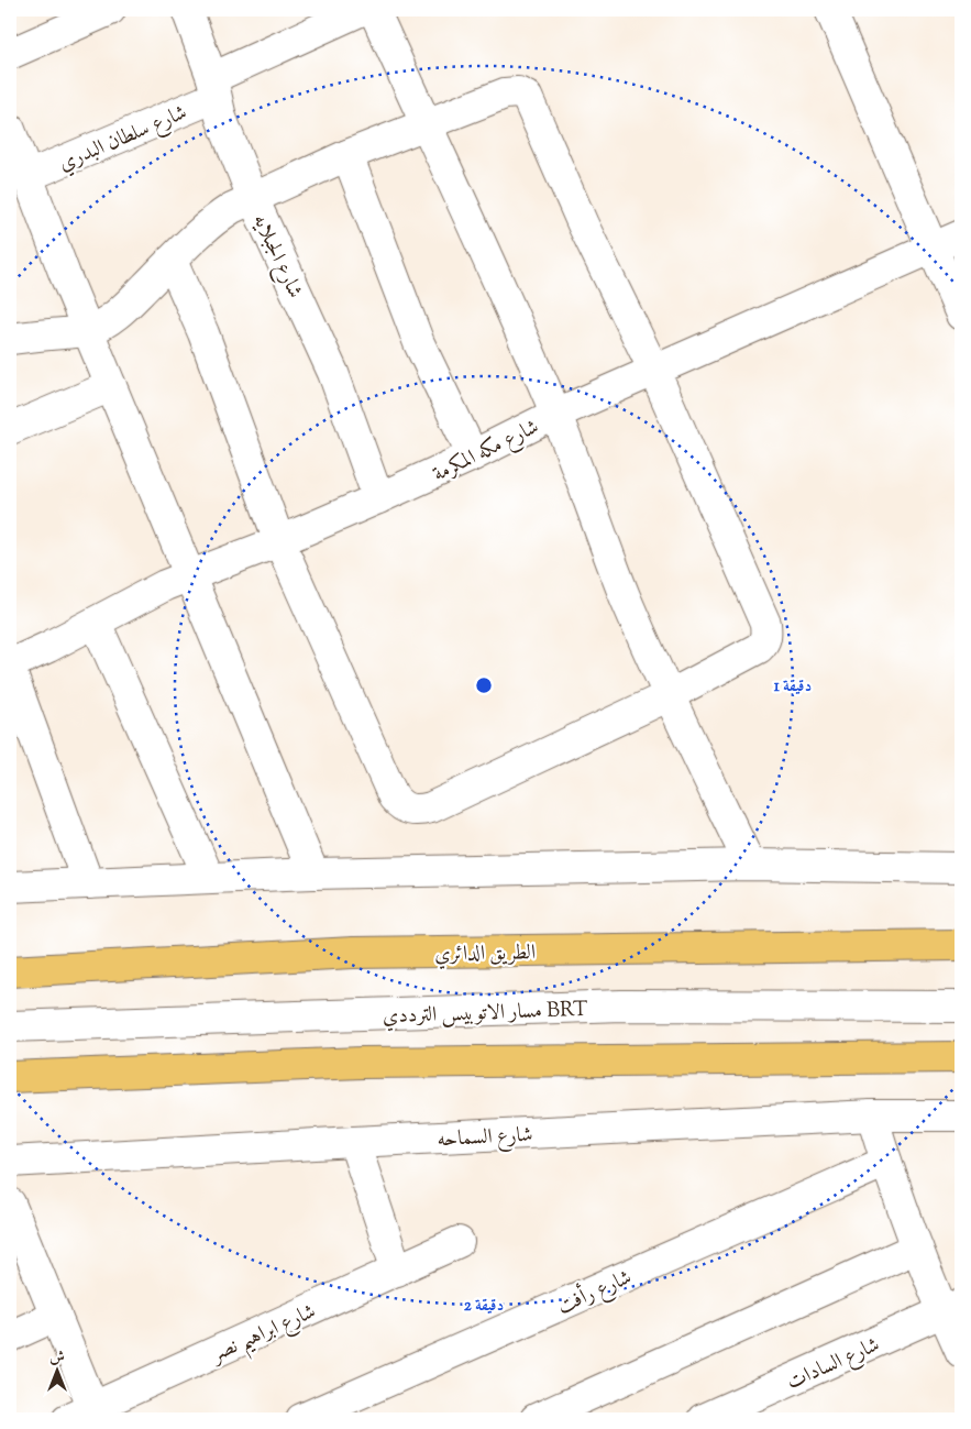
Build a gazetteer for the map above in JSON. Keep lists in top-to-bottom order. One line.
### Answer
{"streets":{"highway":["الطريق الدائري"],"street":["شارع سلطان البدري","شارع الجبلايه","شارع مكه المكرمة","مسار الاتوبيس الترددي BRT","شارع السماحه","شارع رأفت","شارع ابراهيم نصر","شارع السادات"]},"crossings":[["شارع سلطان البدري","شارع الجبلايه"],["شارع الجبلايه","شارع مكه المكرمة"]],"north":"top","rings":["1 دقيقة","2 دقيقة"]}
